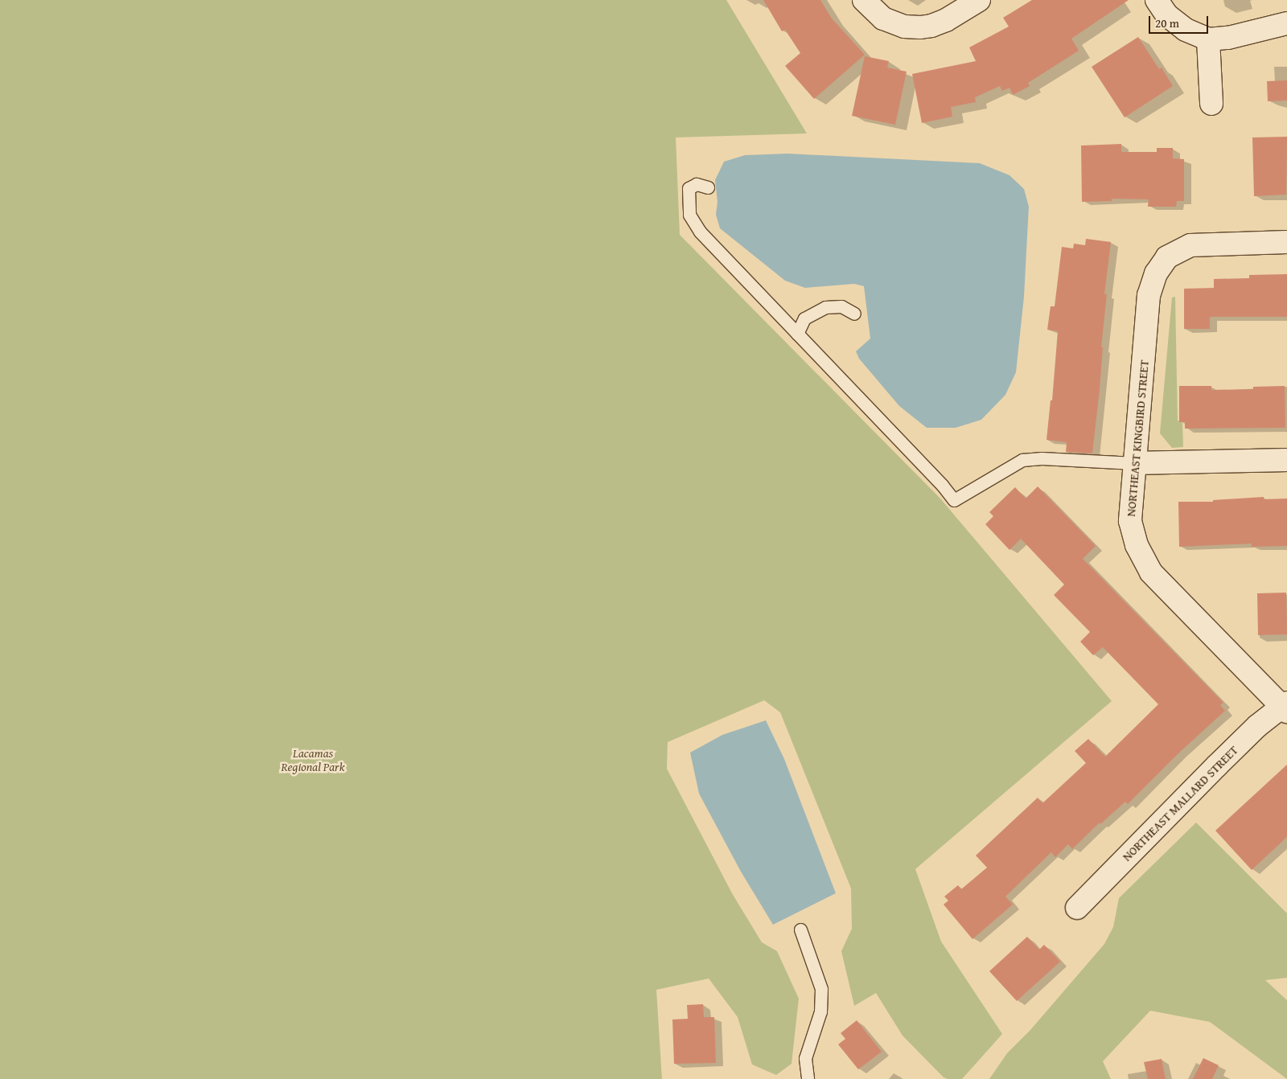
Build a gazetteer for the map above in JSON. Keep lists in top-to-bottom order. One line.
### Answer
{"streets":{"street":["NORTHEAST KINGBIRD STREET","NORTHEAST MALLARD STREET"]},"crossings":[["NORTHEAST KINGBIRD STREET","NORTHEAST MALLARD STREET"]],"parks":["Lacamas Regional Park"],"scale_bar":"20 m"}
